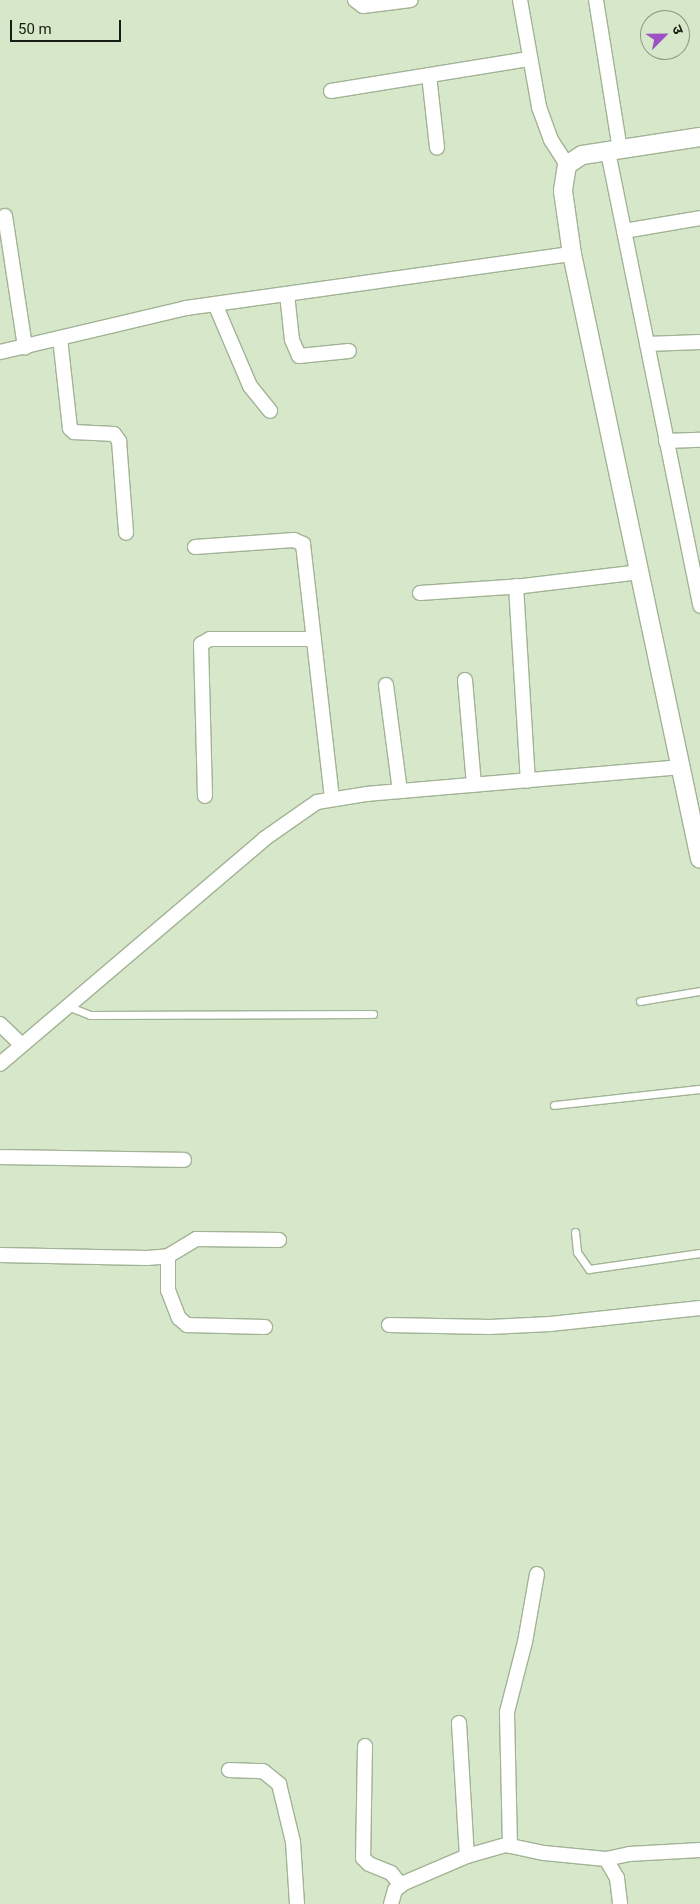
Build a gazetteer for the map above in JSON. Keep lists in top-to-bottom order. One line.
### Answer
{"scale_bar":"50 m","north":"top right"}
